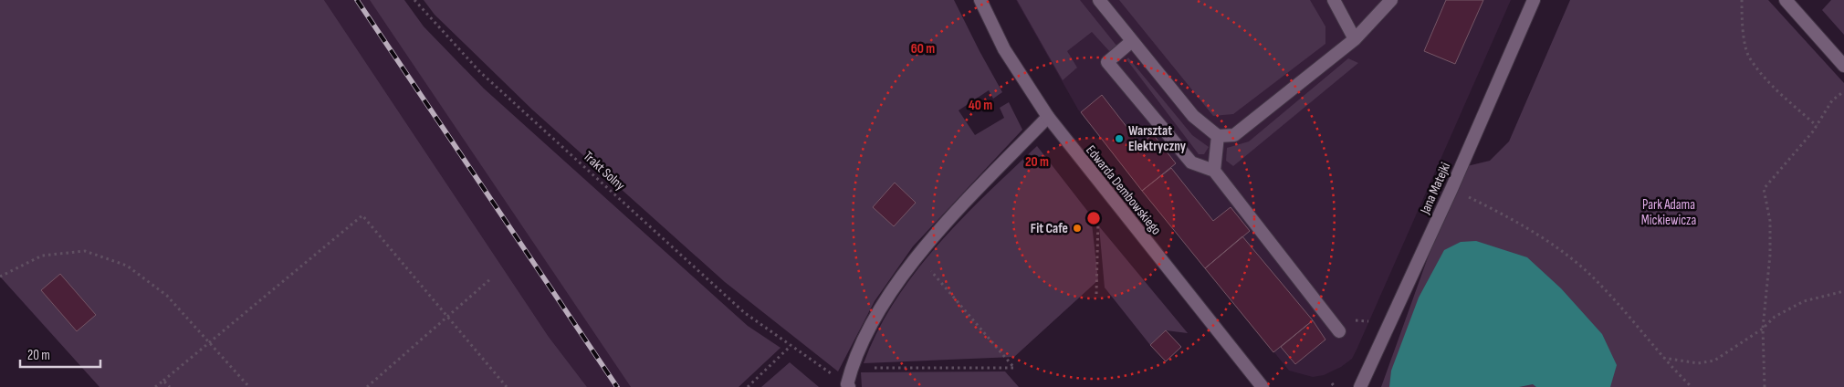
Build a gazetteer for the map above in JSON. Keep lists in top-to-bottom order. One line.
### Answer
{"streets":{"street":["Jana Matejki","Edwarda Dembowskiego"],"path":["Trakt Solny"]},"parks":["Park Adama Mickiewicza"],"places":["Warsztat Elektryczny","Fit Cafe"],"scale_bar":"20 m","rings":["60 m","40 m","20 m"]}
